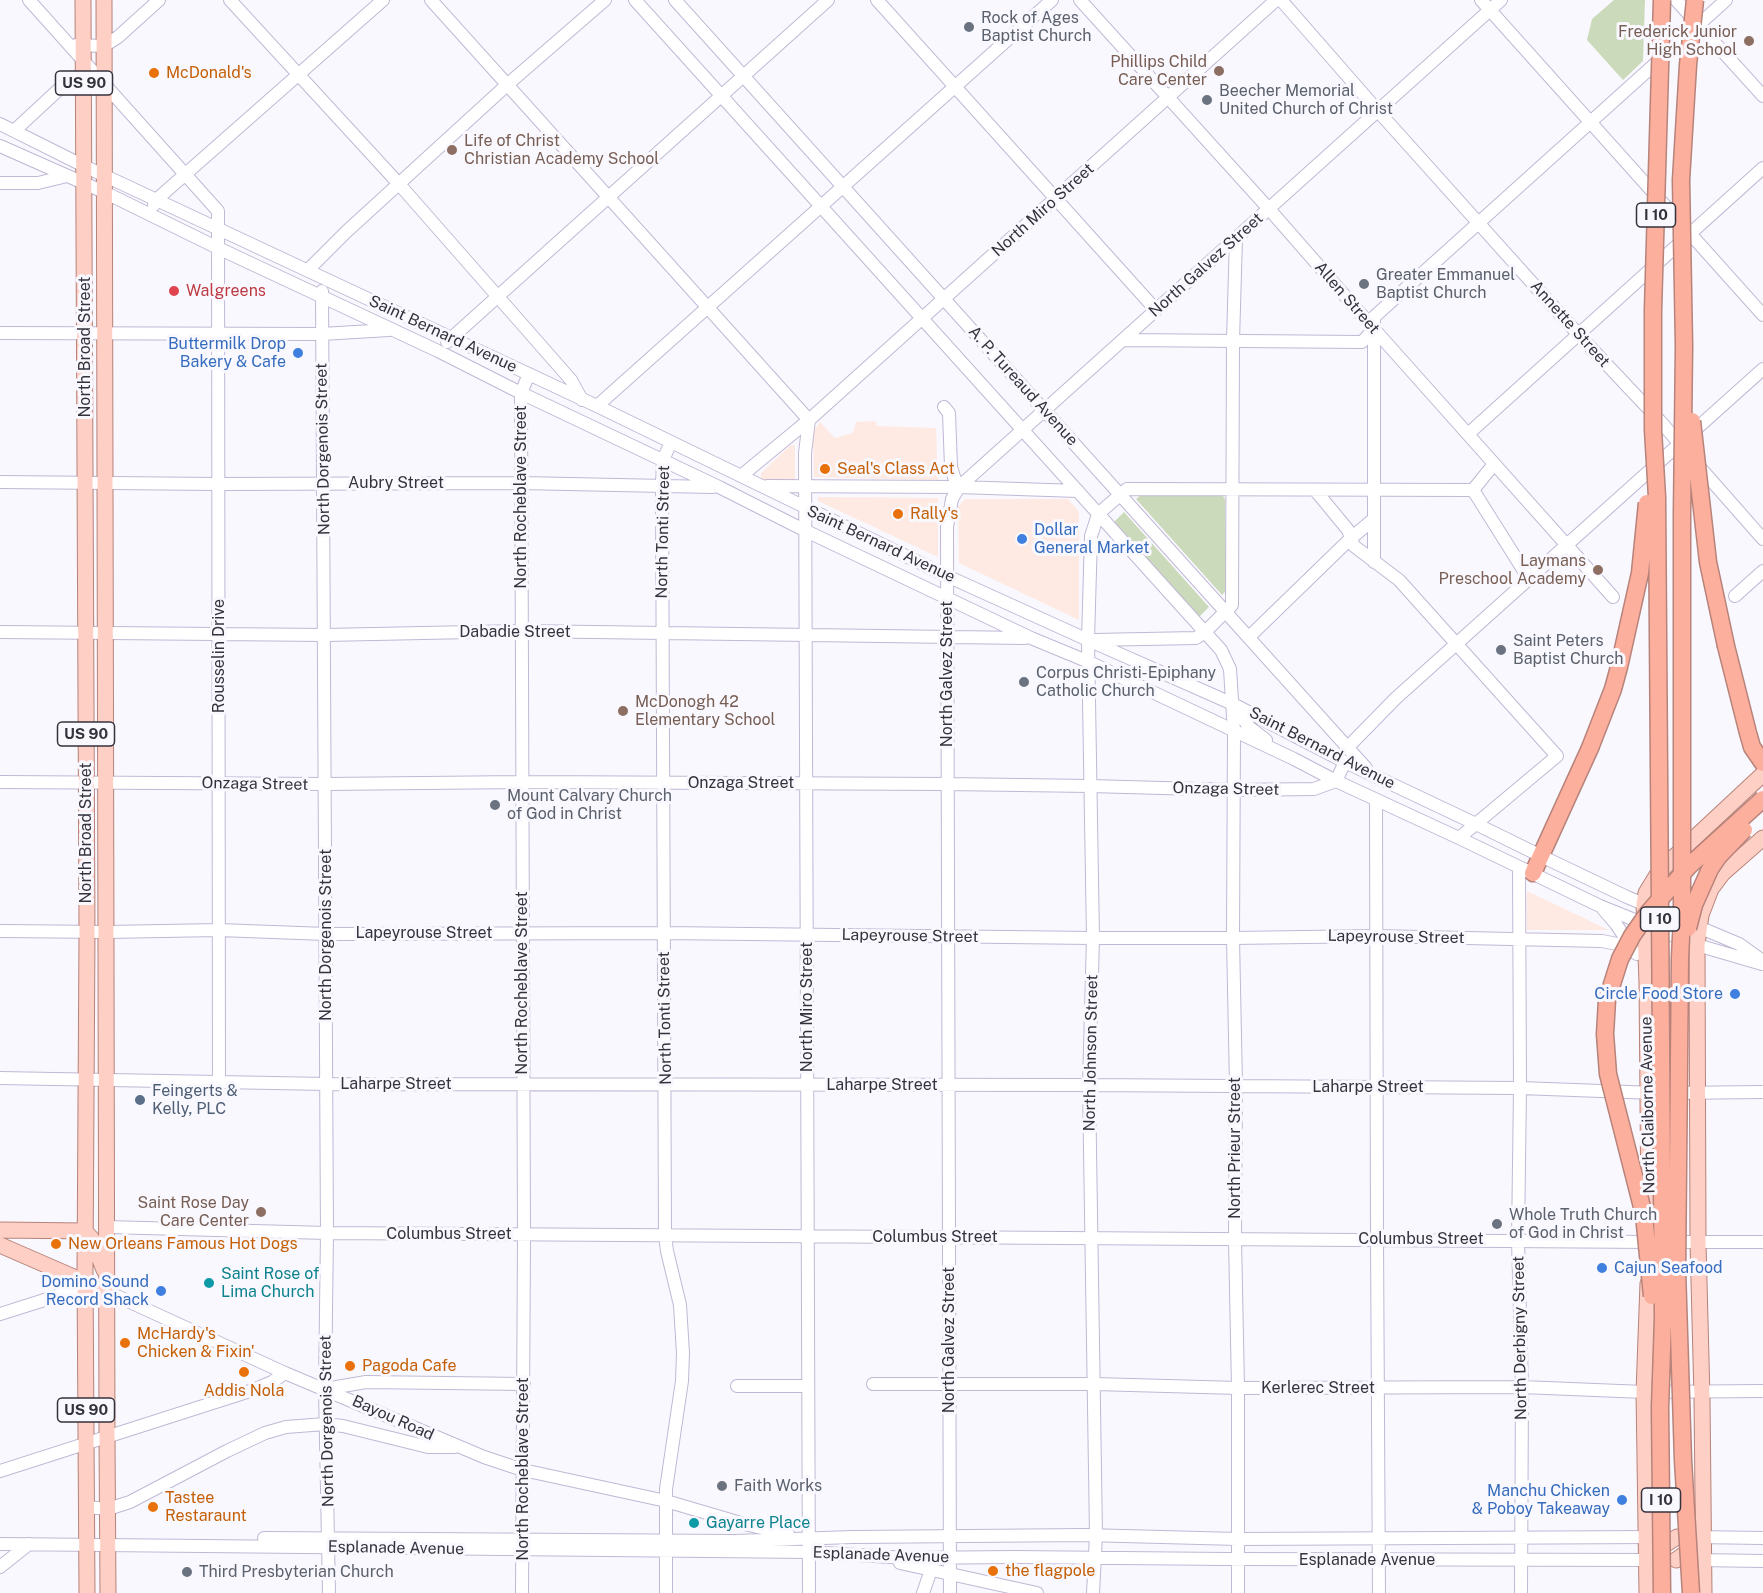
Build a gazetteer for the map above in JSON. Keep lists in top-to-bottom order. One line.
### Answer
{"streets":{"highway":["I 10"],"main road":["US 90","North Broad Street","North Claiborne Avenue","Bayou Road"],"street":["North Miro Street","North Galvez Street","Allen Street","Annette Street","Saint Bernard Avenue","A. P. Tureaud Avenue","North Dorgenois Street","Aubry Street","North Rocheblave Street","North Tonti Street","Dabadie Street","Rousselin Drive","Onzaga Street","Lapeyrouse Street","North Johnson Street","Laharpe Street","North Prieur Street","Columbus Street","North Derbigny Street","Kerlerec Street","Esplanade Avenue"]},"crossings":[["North Miro Street","Allen Street"],["North Miro Street","Saint Bernard Avenue"],["North Miro Street","A. P. Tureaud Avenue"],["North Miro Street","Dabadie Street"],["North Miro Street","Onzaga Street"],["North Miro Street","Lapeyrouse Street"],["North Miro Street","Laharpe Street"],["North Miro Street","Columbus Street"],["North Miro Street","Bayou Road"],["North Miro Street","Esplanade Avenue"],["North Galvez Street","Allen Street"],["North Galvez Street","Annette Street"],["North Galvez Street","Saint Bernard Avenue"],["North Galvez Street","A. P. Tureaud Avenue"],["North Galvez Street","Dabadie Street"],["North Galvez Street","Onzaga Street"],["North Galvez Street","Lapeyrouse Street"],["North Galvez Street","Laharpe Street"],["North Galvez Street","Columbus Street"],["North Galvez Street","Kerlerec Street"],["North Galvez Street","Esplanade Avenue"],["Saint Bernard Avenue","North Broad Street"],["Saint Bernard Avenue","A. P. Tureaud Avenue"],["Saint Bernard Avenue","North Dorgenois Street"],["Saint Bernard Avenue","Aubry Street"],["Saint Bernard Avenue","North Rocheblave Street"],["Saint Bernard Avenue","North Tonti Street"],["Saint Bernard Avenue","Dabadie Street"],["Saint Bernard Avenue","Rousselin Drive"],["Saint Bernard Avenue","Onzaga Street"],["Saint Bernard Avenue","North Johnson Street"],["Saint Bernard Avenue","North Claiborne Avenue"],["Saint Bernard Avenue","North Prieur Street"],["Saint Bernard Avenue","North Derbigny Street"],["North Broad Street","Aubry Street"],["North Broad Street","Dabadie Street"],["North Broad Street","Onzaga Street"],["North Broad Street","Lapeyrouse Street"],["North Broad Street","Laharpe Street"],["North Broad Street","Columbus Street"],["North Broad Street","Bayou Road"],["North Broad Street","Esplanade Avenue"],["A. P. Tureaud Avenue","North Johnson Street"],["A. P. Tureaud Avenue","North Prieur Street"],["North Dorgenois Street","Aubry Street"],["North Dorgenois Street","Dabadie Street"],["North Dorgenois Street","Onzaga Street"],["North Dorgenois Street","Lapeyrouse Street"],["North Dorgenois Street","Laharpe Street"],["North Dorgenois Street","Columbus Street"],["North Dorgenois Street","Bayou Road"],["North Dorgenois Street","Esplanade Avenue"],["Aubry Street","North Rocheblave Street"],["Aubry Street","North Tonti Street"],["Aubry Street","Rousselin Drive"],["North Rocheblave Street","Dabadie Street"],["North Rocheblave Street","Onzaga Street"],["North Rocheblave Street","Lapeyrouse Street"],["North Rocheblave Street","Laharpe Street"],["North Rocheblave Street","Columbus Street"],["North Rocheblave Street","Bayou Road"],["North Rocheblave Street","Esplanade Avenue"],["North Tonti Street","Dabadie Street"],["North Tonti Street","Onzaga Street"],["North Tonti Street","Lapeyrouse Street"],["North Tonti Street","Laharpe Street"],["North Tonti Street","Columbus Street"],["North Tonti Street","Bayou Road"],["North Tonti Street","Esplanade Avenue"],["Dabadie Street","Rousselin Drive"],["Rousselin Drive","Onzaga Street"],["Rousselin Drive","Lapeyrouse Street"],["Rousselin Drive","Laharpe Street"],["Onzaga Street","North Johnson Street"],["Onzaga Street","North Prieur Street"],["Lapeyrouse Street","North Johnson Street"],["Lapeyrouse Street","North Prieur Street"],["Lapeyrouse Street","North Derbigny Street"],["North Johnson Street","Laharpe Street"],["North Johnson Street","Columbus Street"],["North Johnson Street","Kerlerec Street"],["North Johnson Street","Esplanade Avenue"],["Laharpe Street","North Claiborne Avenue"],["Laharpe Street","North Prieur Street"],["Laharpe Street","North Derbigny Street"],["North Claiborne Avenue","Columbus Street"],["North Claiborne Avenue","Kerlerec Street"],["North Claiborne Avenue","Esplanade Avenue"],["North Prieur Street","Columbus Street"],["North Prieur Street","Kerlerec Street"],["North Prieur Street","Esplanade Avenue"],["Columbus Street","North Derbigny Street"],["North Derbigny Street","Kerlerec Street"],["North Derbigny Street","Esplanade Avenue"],["Bayou Road","Esplanade Avenue"]],"places":["Rock of Ages Baptist Church","Frederick Junior High School","Phillips Child Care Center","McDonald's","Beecher Memorial United Church of Christ","Life of Christ Christian Academy School","Greater Emmanuel Baptist Church","Walgreens","Buttermilk Drop Bakery & Cafe","Seal's Class Act","Rally's","Dollar General Market","Laymans Preschool Academy","Saint Peters Baptist Church","Corpus Christi-Epiphany Catholic Church","McDonogh 42 Elementary School","Mount Calvary Church of God in Christ","Circle Food Store","Feingerts & Kelly, PLC","Saint Rose Day Care Center","Whole Truth Church of God in Christ","New Orleans Famous Hot Dogs","Cajun Seafood","Saint Rose of Lima Church","Domino Sound Record Shack","McHardy's Chicken & Fixin'","Pagoda Cafe","Addis Nola","Faith Works","Manchu Chicken & Poboy Takeaway","Tastee Restaraunt","Gayarre Place","the flagpole","Third Presbyterian Church"]}
